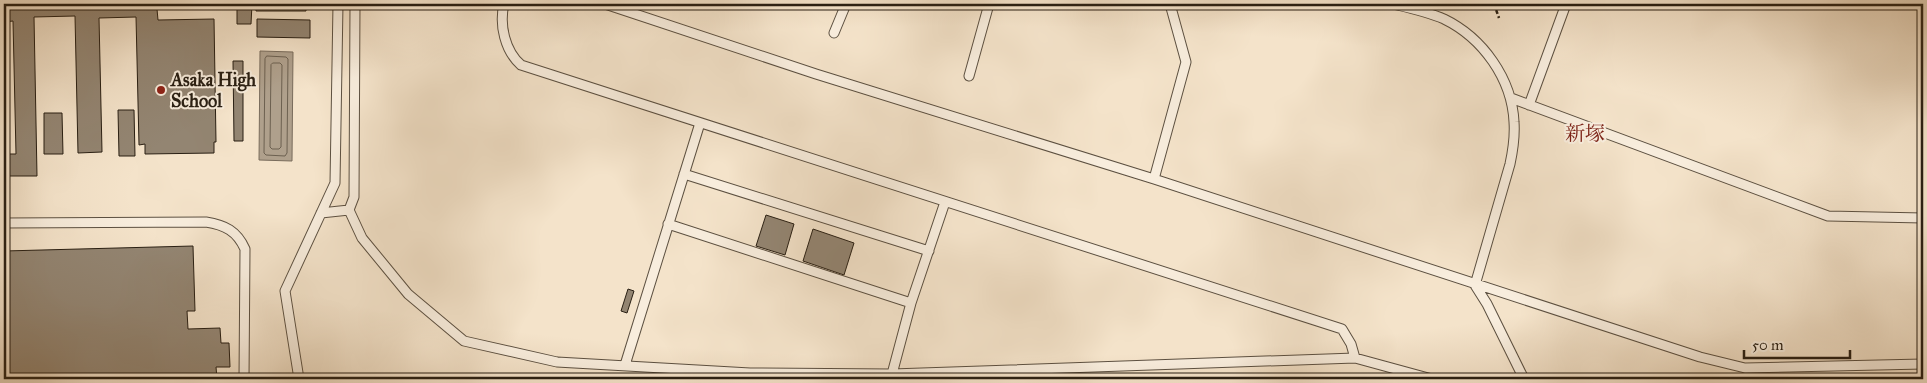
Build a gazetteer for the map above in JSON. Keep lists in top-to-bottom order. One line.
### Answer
{"districts":["新塚"],"places":["Asaka High School"],"scale_bar":"50 m"}
